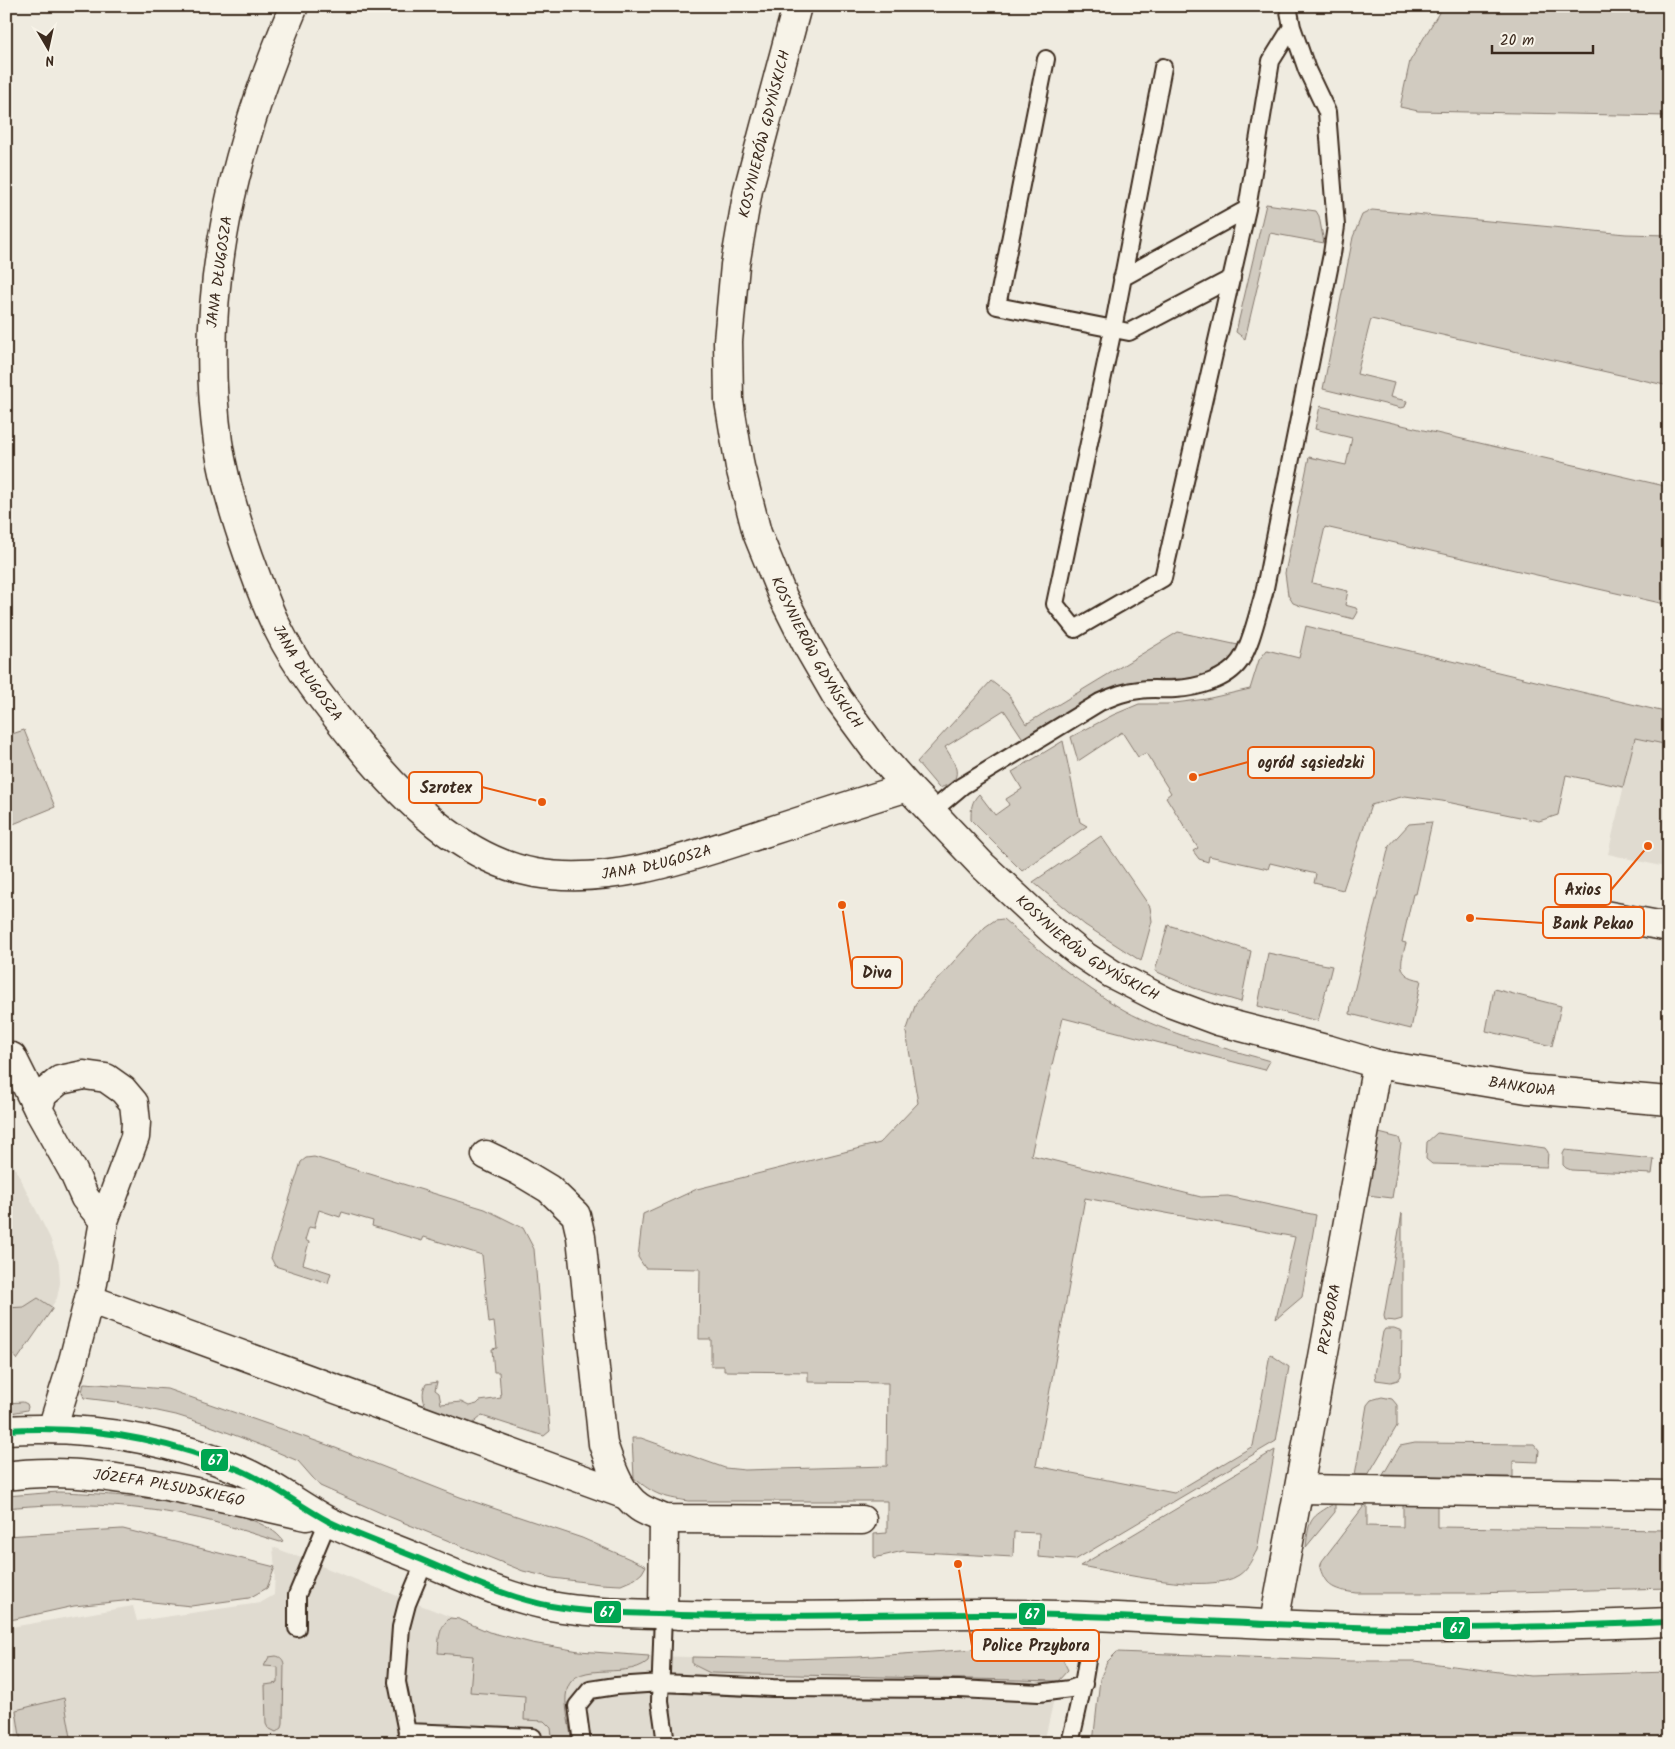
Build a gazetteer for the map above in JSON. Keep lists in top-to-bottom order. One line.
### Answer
{"streets":{"street":["KOSYNIERÓW GDYŃSKICH","JANA DŁUGOSZA","BANKOWA","PRZYBORA","JÓZEFA PIŁSUDSKIEGO"]},"crossings":[["KOSYNIERÓW GDYŃSKICH","JANA DŁUGOSZA"],["KOSYNIERÓW GDYŃSKICH","BANKOWA"],["KOSYNIERÓW GDYŃSKICH","PRZYBORA"],["BANKOWA","PRZYBORA"],["PRZYBORA","JÓZEFA PIŁSUDSKIEGO"]],"places":["ogród sąsiedzki","Szrotex","Axios","Diva","Bank Pekao","Police Przybora"],"lines":["transit line 67"],"scale_bar":"20 m","north":"bottom"}
